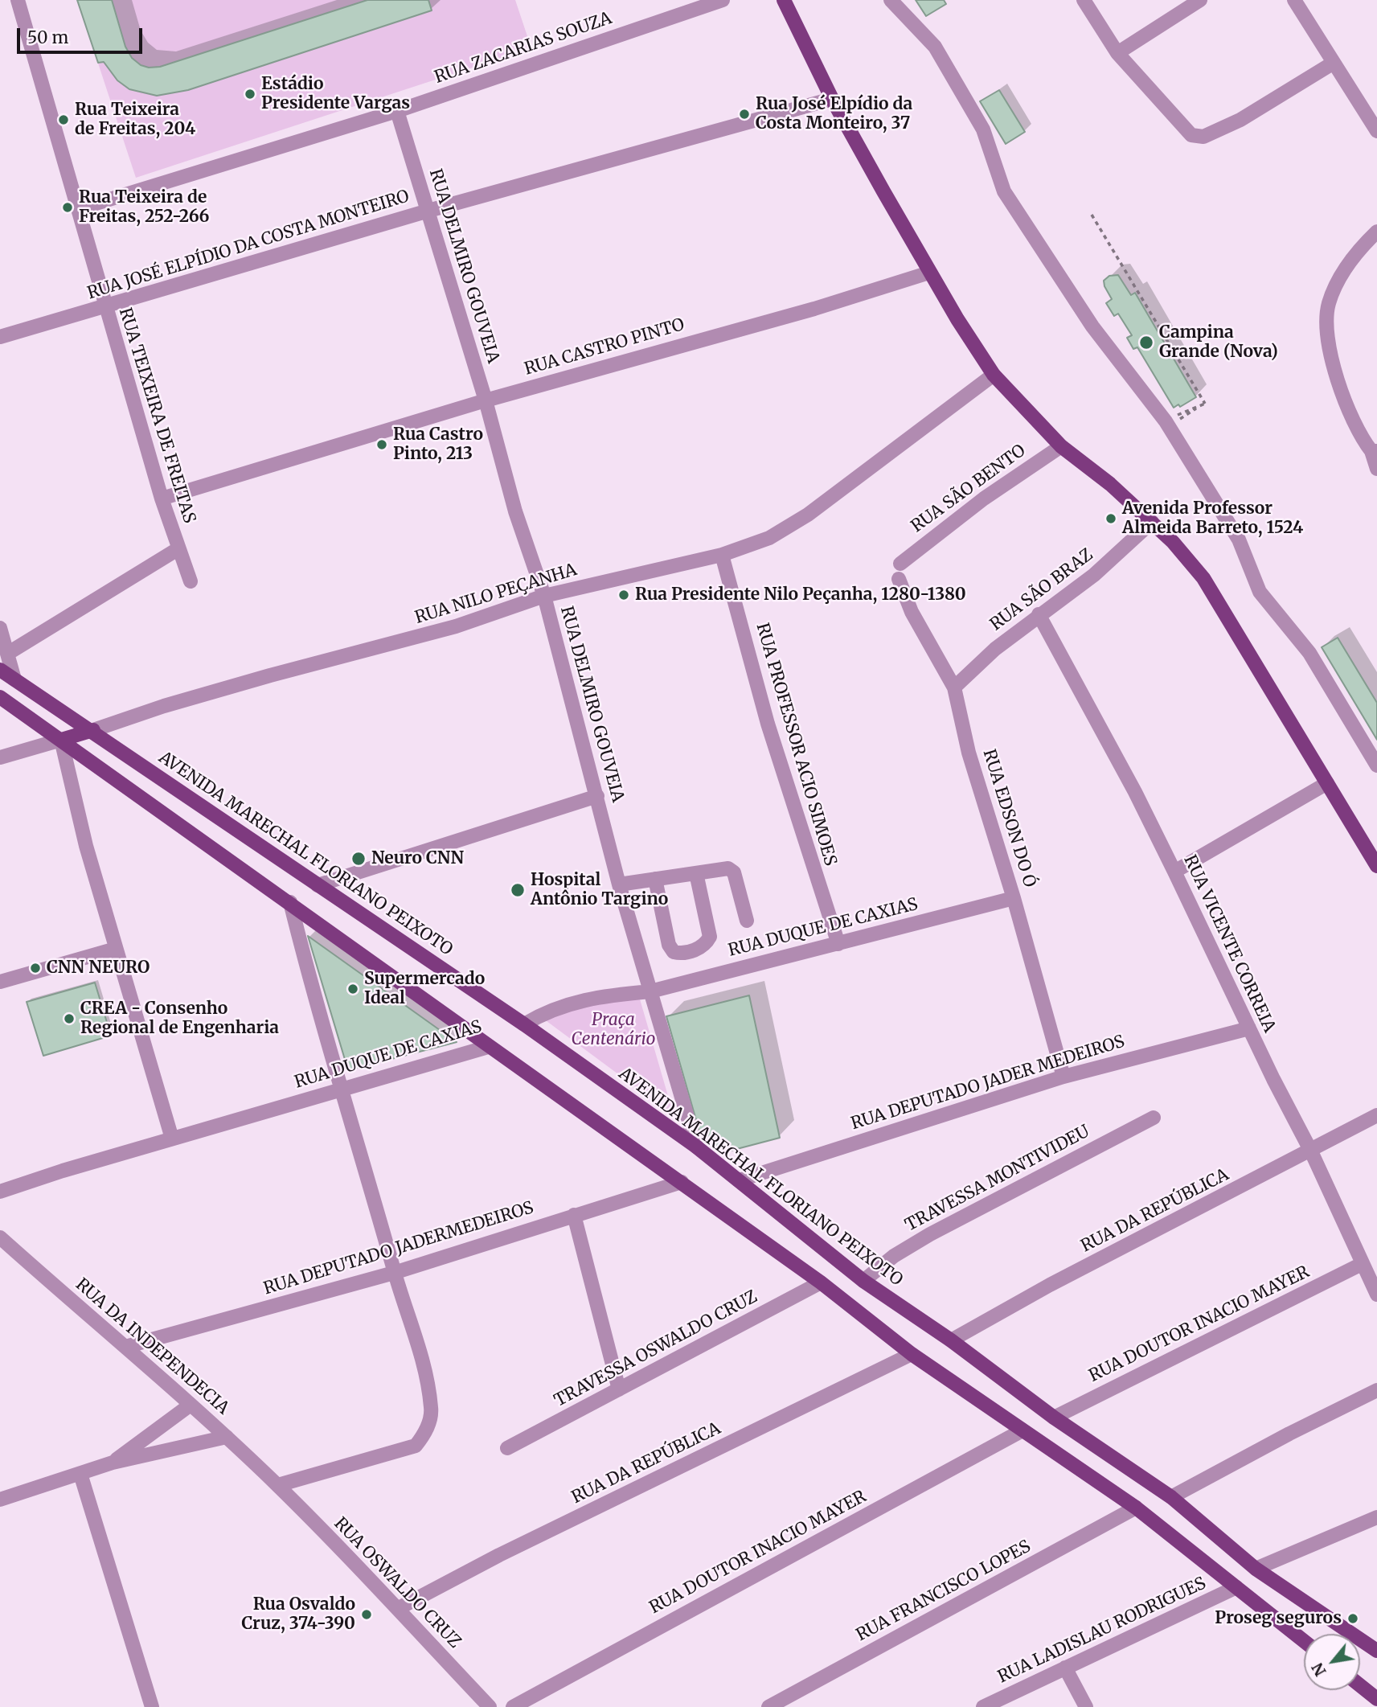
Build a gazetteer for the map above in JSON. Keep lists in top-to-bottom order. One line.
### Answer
{"streets":{"main road":["RUA NILO PEÇANHA","AVENIDA MARECHAL FLORIANO PEIXOTO"],"street":["RUA ZACARIAS SOUZA","RUA JOSÉ ELPÍDIO DA COSTA MONTEIRO","RUA DELMIRO GOUVEIA","RUA CASTRO PINTO","RUA TEIXEIRA DE FREITAS","RUA SÃO BENTO","RUA SÃO BRAZ","RUA PROFESSOR ACIO SIMOES","RUA EDSON DO Ó","RUA DUQUE DE CAXIAS","RUA VICENTE CORREIA","RUA DEPUTADO JADER MEDEIROS","TRAVESSA MONTIVIDEU","RUA DA REPÚBLICA","RUA DEPUTADO JADERMEDEIROS","RUA DOUTOR INACIO MAYER","RUA DA INDEPENDECIA","TRAVESSA OSWALDO CRUZ","RUA OSWALDO CRUZ","RUA FRANCISCO LOPES","RUA LADISLAU RODRIGUES"]},"crossings":[["RUA ZACARIAS SOUZA","RUA DELMIRO GOUVEIA"],["RUA ZACARIAS SOUZA","RUA TEIXEIRA DE FREITAS"],["RUA JOSÉ ELPÍDIO DA COSTA MONTEIRO","RUA DELMIRO GOUVEIA"],["RUA JOSÉ ELPÍDIO DA COSTA MONTEIRO","RUA TEIXEIRA DE FREITAS"],["RUA DELMIRO GOUVEIA","RUA CASTRO PINTO"],["RUA DELMIRO GOUVEIA","RUA NILO PEÇANHA"],["RUA DELMIRO GOUVEIA","AVENIDA MARECHAL FLORIANO PEIXOTO"],["RUA DELMIRO GOUVEIA","RUA DUQUE DE CAXIAS"],["RUA CASTRO PINTO","RUA TEIXEIRA DE FREITAS"],["RUA SÃO BRAZ","RUA EDSON DO Ó"],["RUA SÃO BRAZ","RUA VICENTE CORREIA"],["RUA NILO PEÇANHA","RUA PROFESSOR ACIO SIMOES"],["RUA NILO PEÇANHA","AVENIDA MARECHAL FLORIANO PEIXOTO"],["RUA PROFESSOR ACIO SIMOES","RUA DUQUE DE CAXIAS"],["RUA EDSON DO Ó","RUA DUQUE DE CAXIAS"],["RUA EDSON DO Ó","RUA DEPUTADO JADER MEDEIROS"],["AVENIDA MARECHAL FLORIANO PEIXOTO","RUA DUQUE DE CAXIAS"],["AVENIDA MARECHAL FLORIANO PEIXOTO","RUA DEPUTADO JADER MEDEIROS"],["AVENIDA MARECHAL FLORIANO PEIXOTO","TRAVESSA MONTIVIDEU"],["AVENIDA MARECHAL FLORIANO PEIXOTO","RUA DA REPÚBLICA"],["AVENIDA MARECHAL FLORIANO PEIXOTO","RUA DOUTOR INACIO MAYER"],["RUA VICENTE CORREIA","RUA DEPUTADO JADER MEDEIROS"],["RUA VICENTE CORREIA","RUA DA REPÚBLICA"],["RUA VICENTE CORREIA","RUA DOUTOR INACIO MAYER"],["RUA DA REPÚBLICA","RUA OSWALDO CRUZ"],["RUA DEPUTADO JADERMEDEIROS","RUA DA INDEPENDECIA"],["RUA DA INDEPENDECIA","RUA OSWALDO CRUZ"]],"parks":["Praça Centenário"],"places":["Estádio Presidente Vargas","Rua José Elpídio da Costa Monteiro, 37","Rua Teixeira de Freitas, 204","Rua Teixeira de Freitas, 252-266","Campina Grande (Nova)","Rua Castro Pinto, 213","Avenida Professor Almeida Barreto, 1524","Rua Presidente Nilo Peçanha, 1280-1380","Neuro CNN","Hospital Antônio Targino","CNN NEURO","Supermercado Ideal","CREA - Consenho Regional de Engenharia","Rua Osvaldo Cruz, 374-390","Proseg seguros"],"scale_bar":"50 m","north":"bottom left"}
